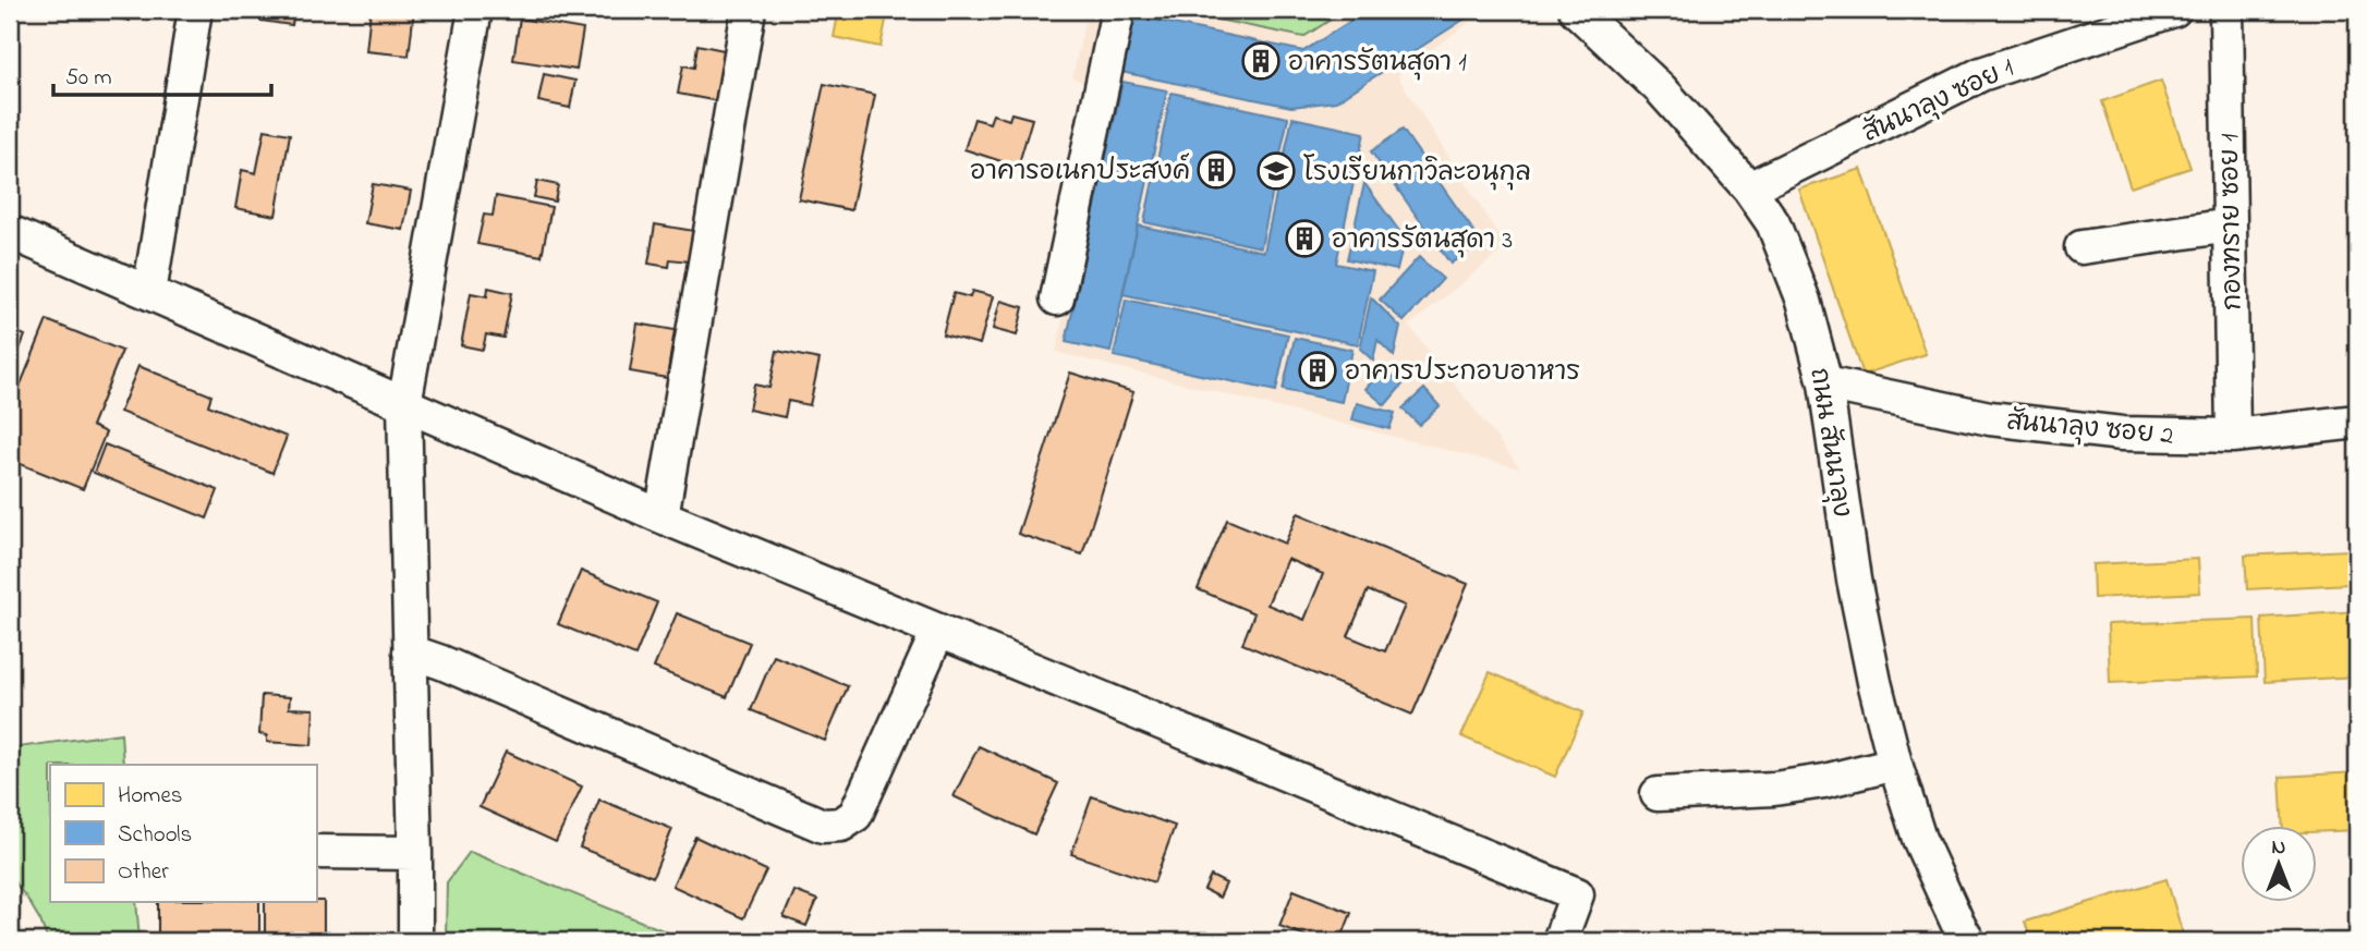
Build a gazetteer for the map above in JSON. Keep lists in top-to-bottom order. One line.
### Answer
{"streets":{"street":["สันนาลุง ซอย 1","กองทราย ซอย 1","สันนาลุง ซอย 2","ถนน สันนาลุง"]},"crossings":[["สันนาลุง ซอย 1","ถนน สันนาลุง"],["กองทราย ซอย 1","สันนาลุง ซอย 2"],["สันนาลุง ซอย 2","ถนน สันนาลุง"]],"places":{"building":["อาคารรัตนสุดา 1","อาคารอเนกประสงค์","อาคารรัตนสุดา 3","อาคารประกอบอาหาร"],"school or university":["โรงเรียนกาวิละอนุกุล"]},"legend":["Homes","Schools","Other"],"scale_bar":"50 m","north":"top"}
